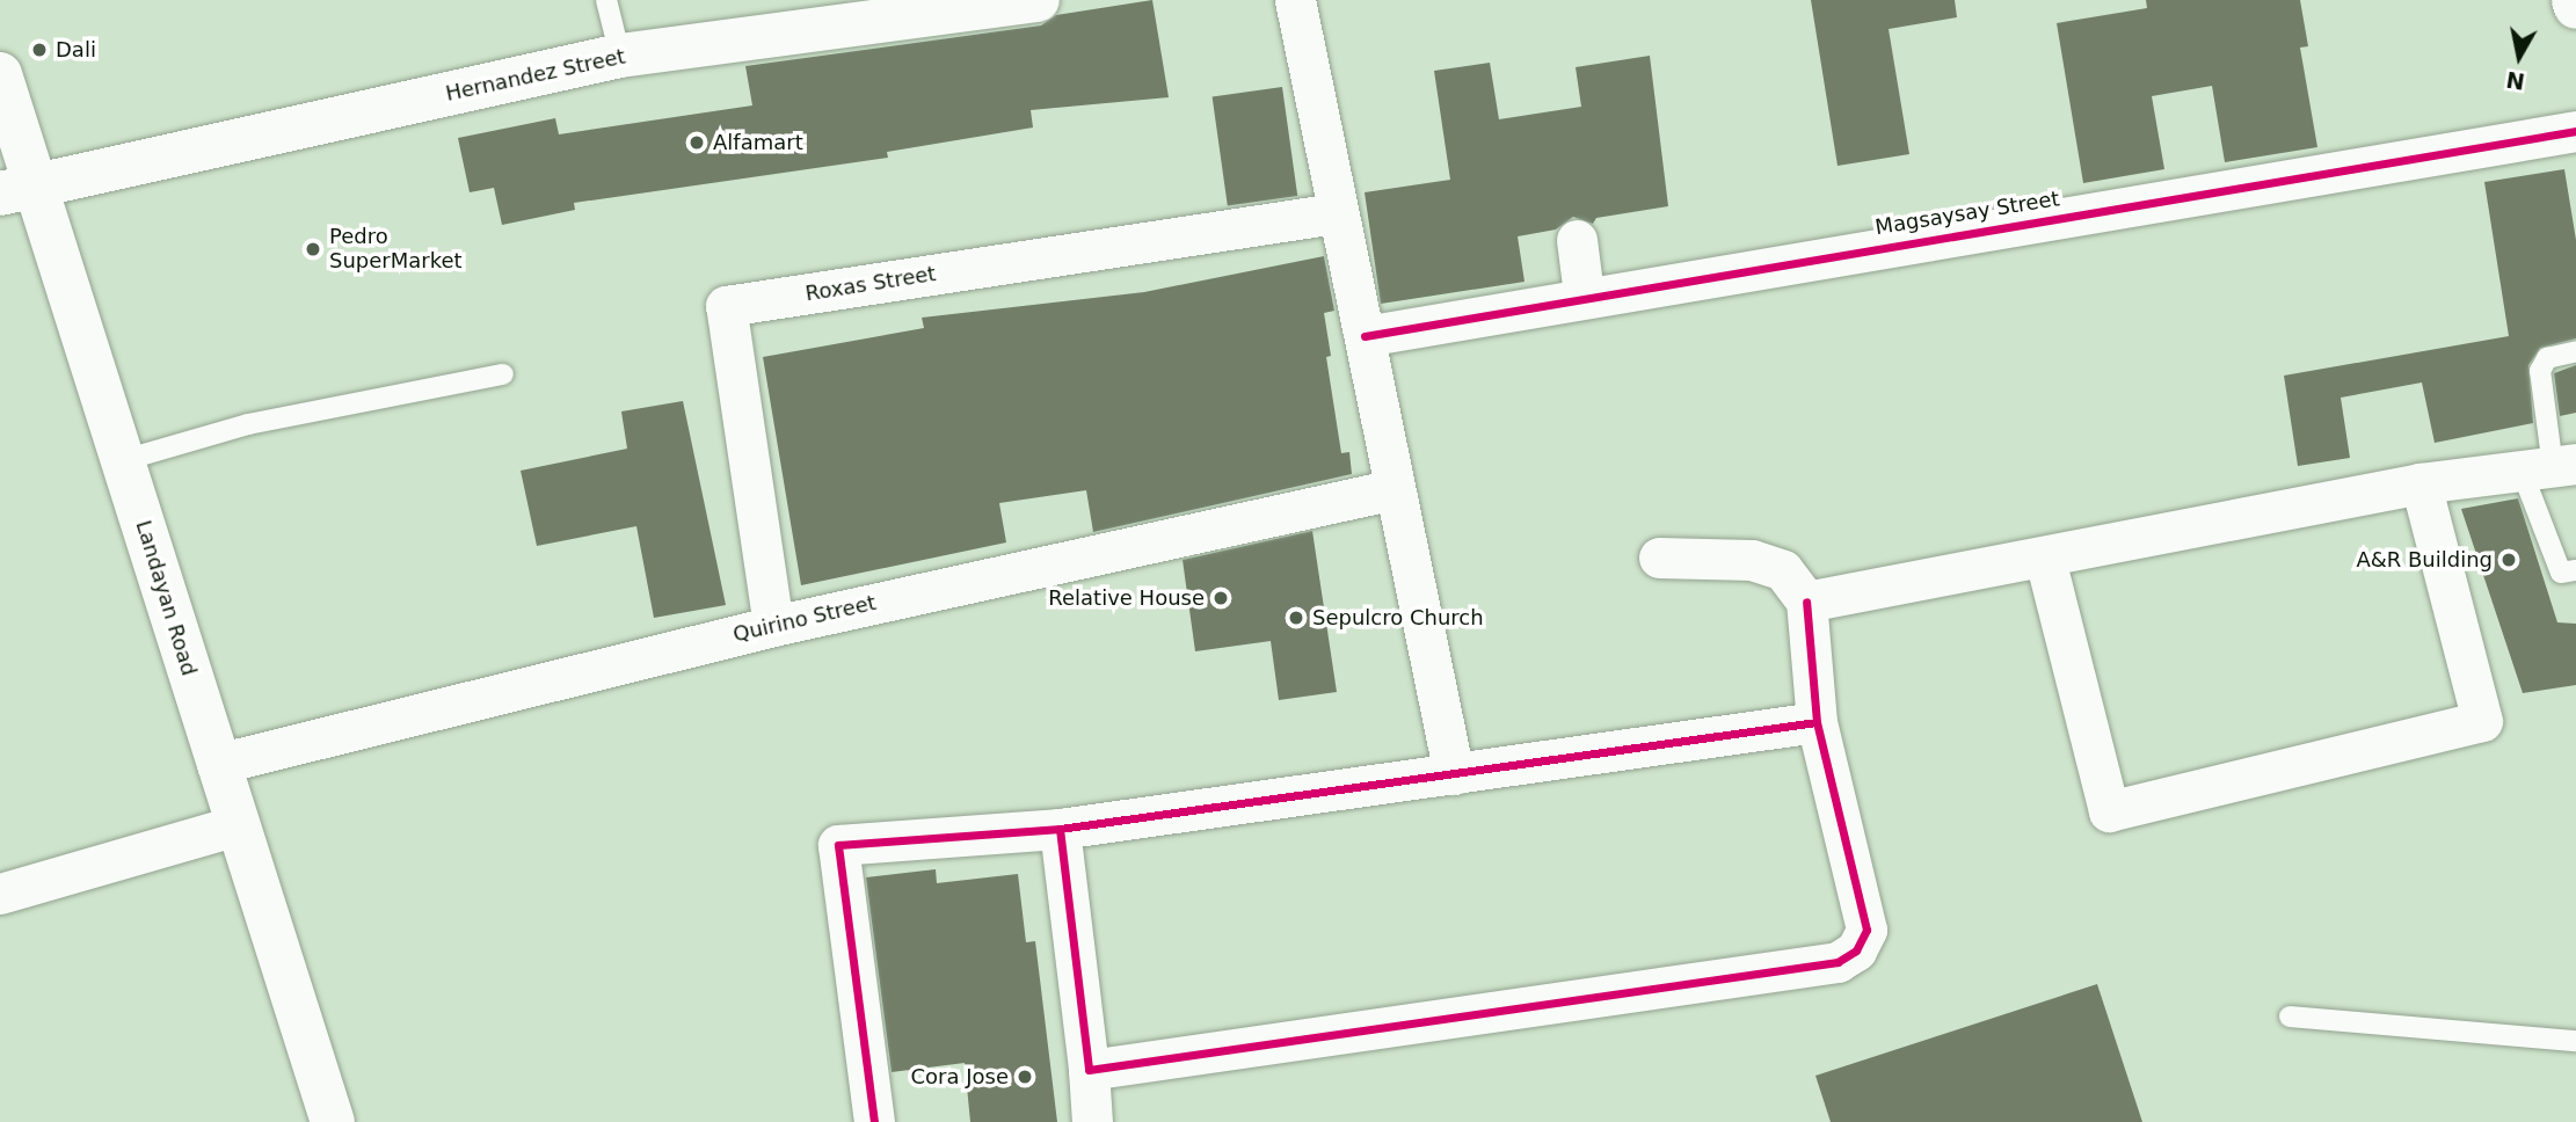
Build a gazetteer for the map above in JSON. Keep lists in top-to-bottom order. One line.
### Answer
{"streets":{"main road":["Hernandez Street","Landayan Road"],"street":["Magsaysay Street","Roxas Street","Quirino Street"]},"crossings":[["Hernandez Street","Landayan Road"],["Roxas Street","Quirino Street"],["Landayan Road","Quirino Street"]],"places":["Dali","Alfamart","Pedro SuperMarket","A&R Building","Relative House","Sepulcro Church","Cora Jose"],"north":"bottom"}
